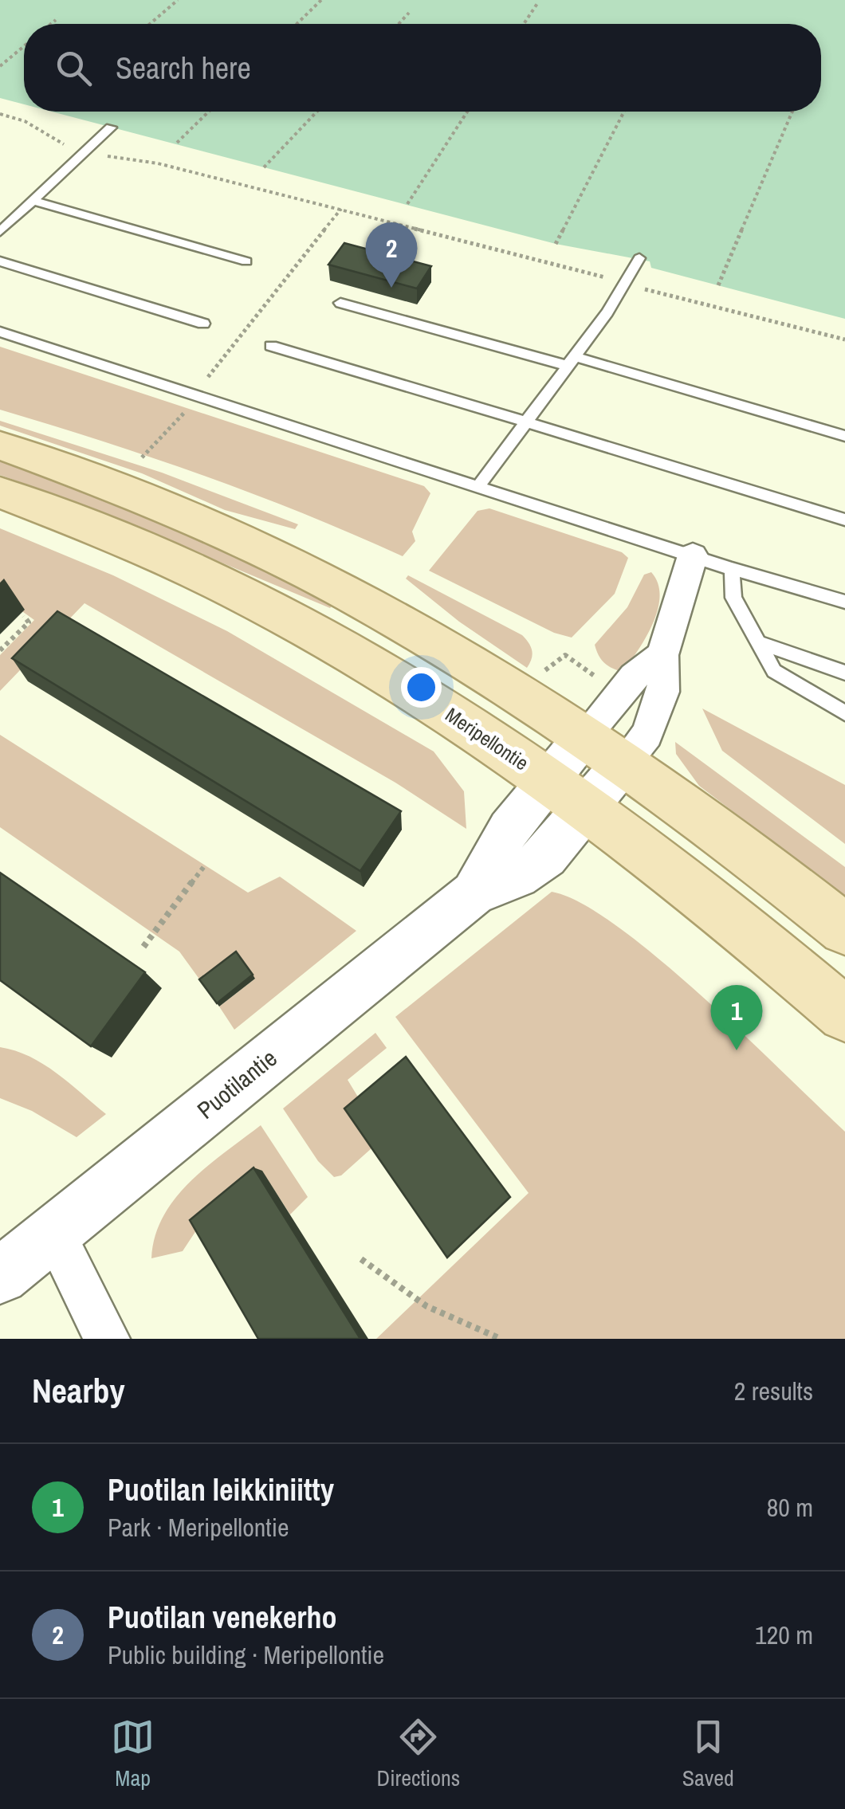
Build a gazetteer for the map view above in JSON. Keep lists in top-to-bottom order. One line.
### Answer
{"streets":{"main road":["Meripellontie"],"street":["Puotilantie"]},"crossings":[["Meripellontie","Puotilantie"]],"page":{"search":"Search here","pins":["2","1"],"heading":["Nearby","2 results"],"list":[{"mark":"1","name":"Puotilan leikkiniitty","note":"Park · Meripellontie","value":"80 m"},{"mark":"2","name":"Puotilan venekerho","note":"Public building · Meripellontie","value":"120 m"}],"nav":["Map","Directions","Saved"]}}
